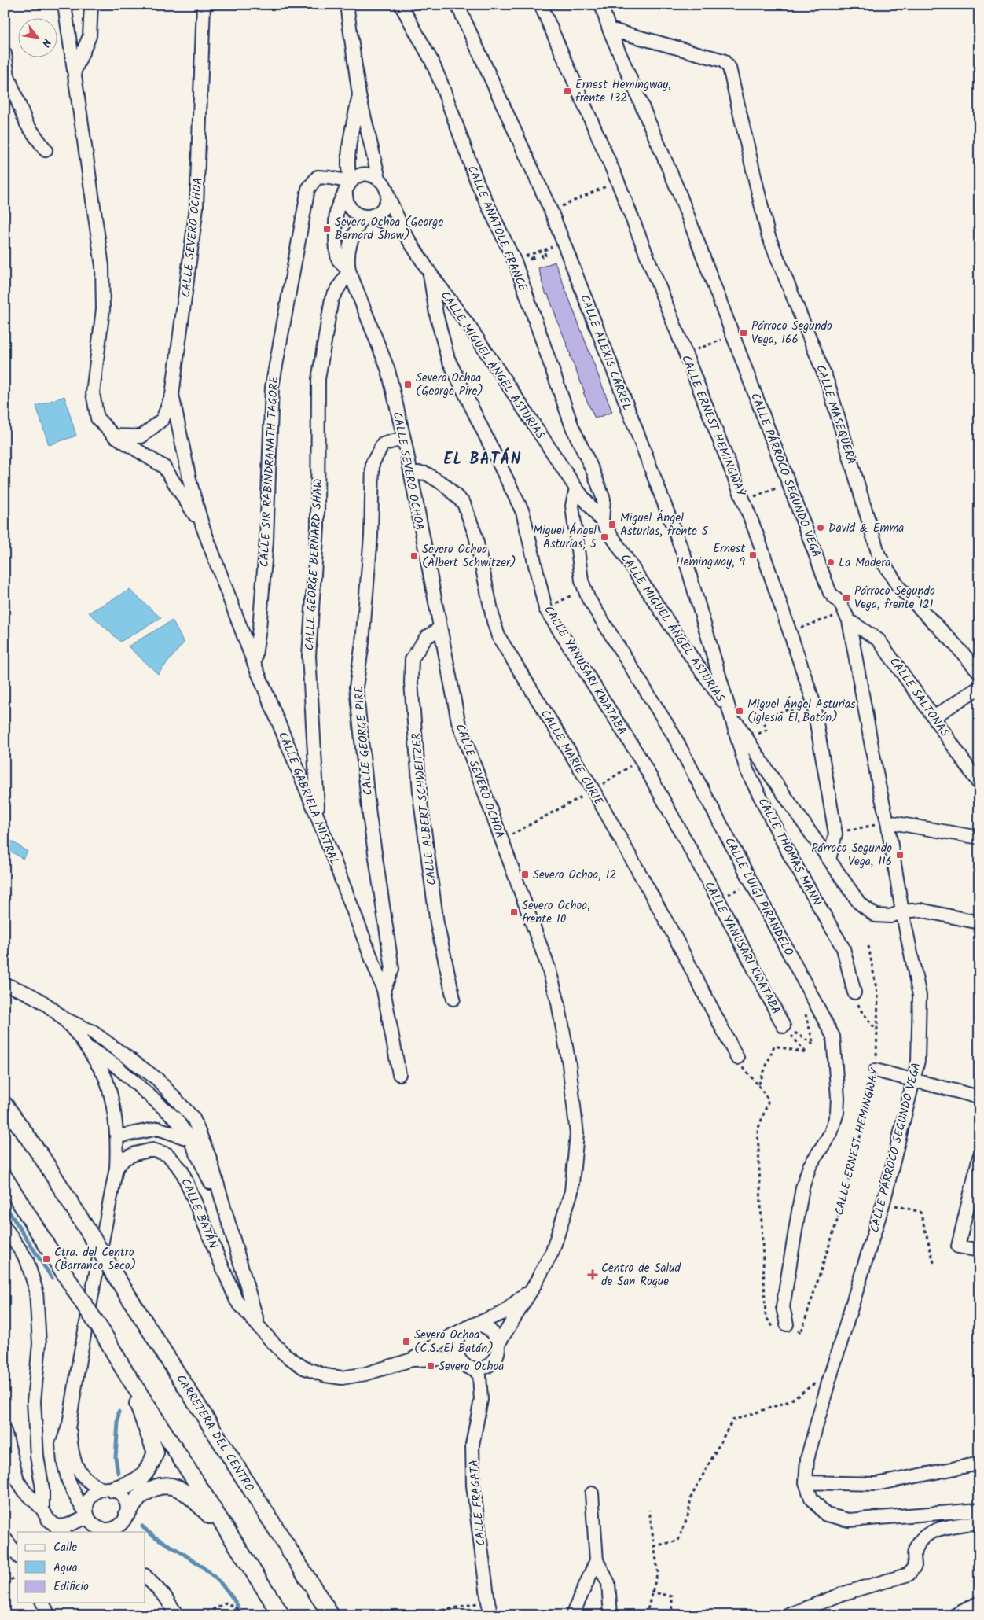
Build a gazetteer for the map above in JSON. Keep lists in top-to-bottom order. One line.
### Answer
{"streets":{"main road":["CARRETERA DEL CENTRO"],"street":["CALLE ANATOLE FRANCE","CALLE SEVERO OCHOA","CALLE ALEXIS CARREL","CALLE MIGUEL ÁNGEL ASTURIAS","CALLE MASEQUERA","CALLE ERNEST HEMINGWAY","CALLE SIR RABINDRANATH TAGORE","CALLE PÁRROCO SEGUNDO VEGA","CALLE GEORGE BERNARD SHAW","CALLE YANUSARI KWATABA","CALLE SALTONAS","CALLE GEORGE PIRE","CALLE MARIE CURIE","CALLE GABRIELA MISTRAL","CALLE ALBERT SCHWEITZER","CALLE THOMAS MANN","CALLE LUIGI PIRANDELO","CALLE BATÁN","CALLE FRAGATA"]},"crossings":[["CALLE ANATOLE FRANCE","CALLE MIGUEL ÁNGEL ASTURIAS"],["CALLE SEVERO OCHOA","CALLE GEORGE BERNARD SHAW"],["CALLE SEVERO OCHOA","CALLE GEORGE PIRE"],["CALLE SEVERO OCHOA","CALLE MARIE CURIE"],["CALLE SEVERO OCHOA","CALLE GABRIELA MISTRAL"],["CALLE SEVERO OCHOA","CALLE ALBERT SCHWEITZER"],["CALLE SEVERO OCHOA","CALLE BATÁN"],["CALLE SEVERO OCHOA","CALLE FRAGATA"],["CALLE ALEXIS CARREL","CALLE MIGUEL ÁNGEL ASTURIAS"],["CALLE ALEXIS CARREL","CALLE THOMAS MANN"],["CALLE MIGUEL ÁNGEL ASTURIAS","CALLE ERNEST HEMINGWAY"],["CALLE MIGUEL ÁNGEL ASTURIAS","CALLE SIR RABINDRANATH TAGORE"],["CALLE MIGUEL ÁNGEL ASTURIAS","CALLE PÁRROCO SEGUNDO VEGA"],["CALLE MIGUEL ÁNGEL ASTURIAS","CALLE YANUSARI KWATABA"],["CALLE MIGUEL ÁNGEL ASTURIAS","CALLE THOMAS MANN"],["CALLE MIGUEL ÁNGEL ASTURIAS","CALLE LUIGI PIRANDELO"],["CALLE MASEQUERA","CALLE PÁRROCO SEGUNDO VEGA"],["CALLE ERNEST HEMINGWAY","CALLE LUIGI PIRANDELO"],["CALLE SIR RABINDRANATH TAGORE","CALLE GABRIELA MISTRAL"],["CALLE PÁRROCO SEGUNDO VEGA","CALLE SALTONAS"],["CALLE GEORGE BERNARD SHAW","CALLE GABRIELA MISTRAL"],["CALLE GEORGE PIRE","CALLE GABRIELA MISTRAL"],["CALLE BATÁN","CALLE FRAGATA"]],"districts":["EL BATÁN"],"places":{"transit":["Ernest Hemingway, frente 132","Severo Ochoa (George Bernard Shaw)","Párroco Segundo Vega, 166","Severo Ochoa (George Pire)","Miguel Ángel Asturias, frente 5","Miguel Ángel Asturias, 5","Ernest Hemingway, 9","Severo Ochoa (Albert Schwitzer)","Párroco Segundo Vega, frente 121","Miguel Ángel Asturias (iglesia El Batán)","Párroco Segundo Vega, 116","Severo Ochoa, 12","Severo Ochoa, frente 10","Ctra. del Centro (Barranco Seco)","Severo Ochoa (C.S. El Batán)","Severo Ochoa"],"other":["David & Emma","La Madera"],"health":["Centro de Salud de San Roque"]},"legend":["Calle","Agua","Edificio"],"north":"bottom right"}
